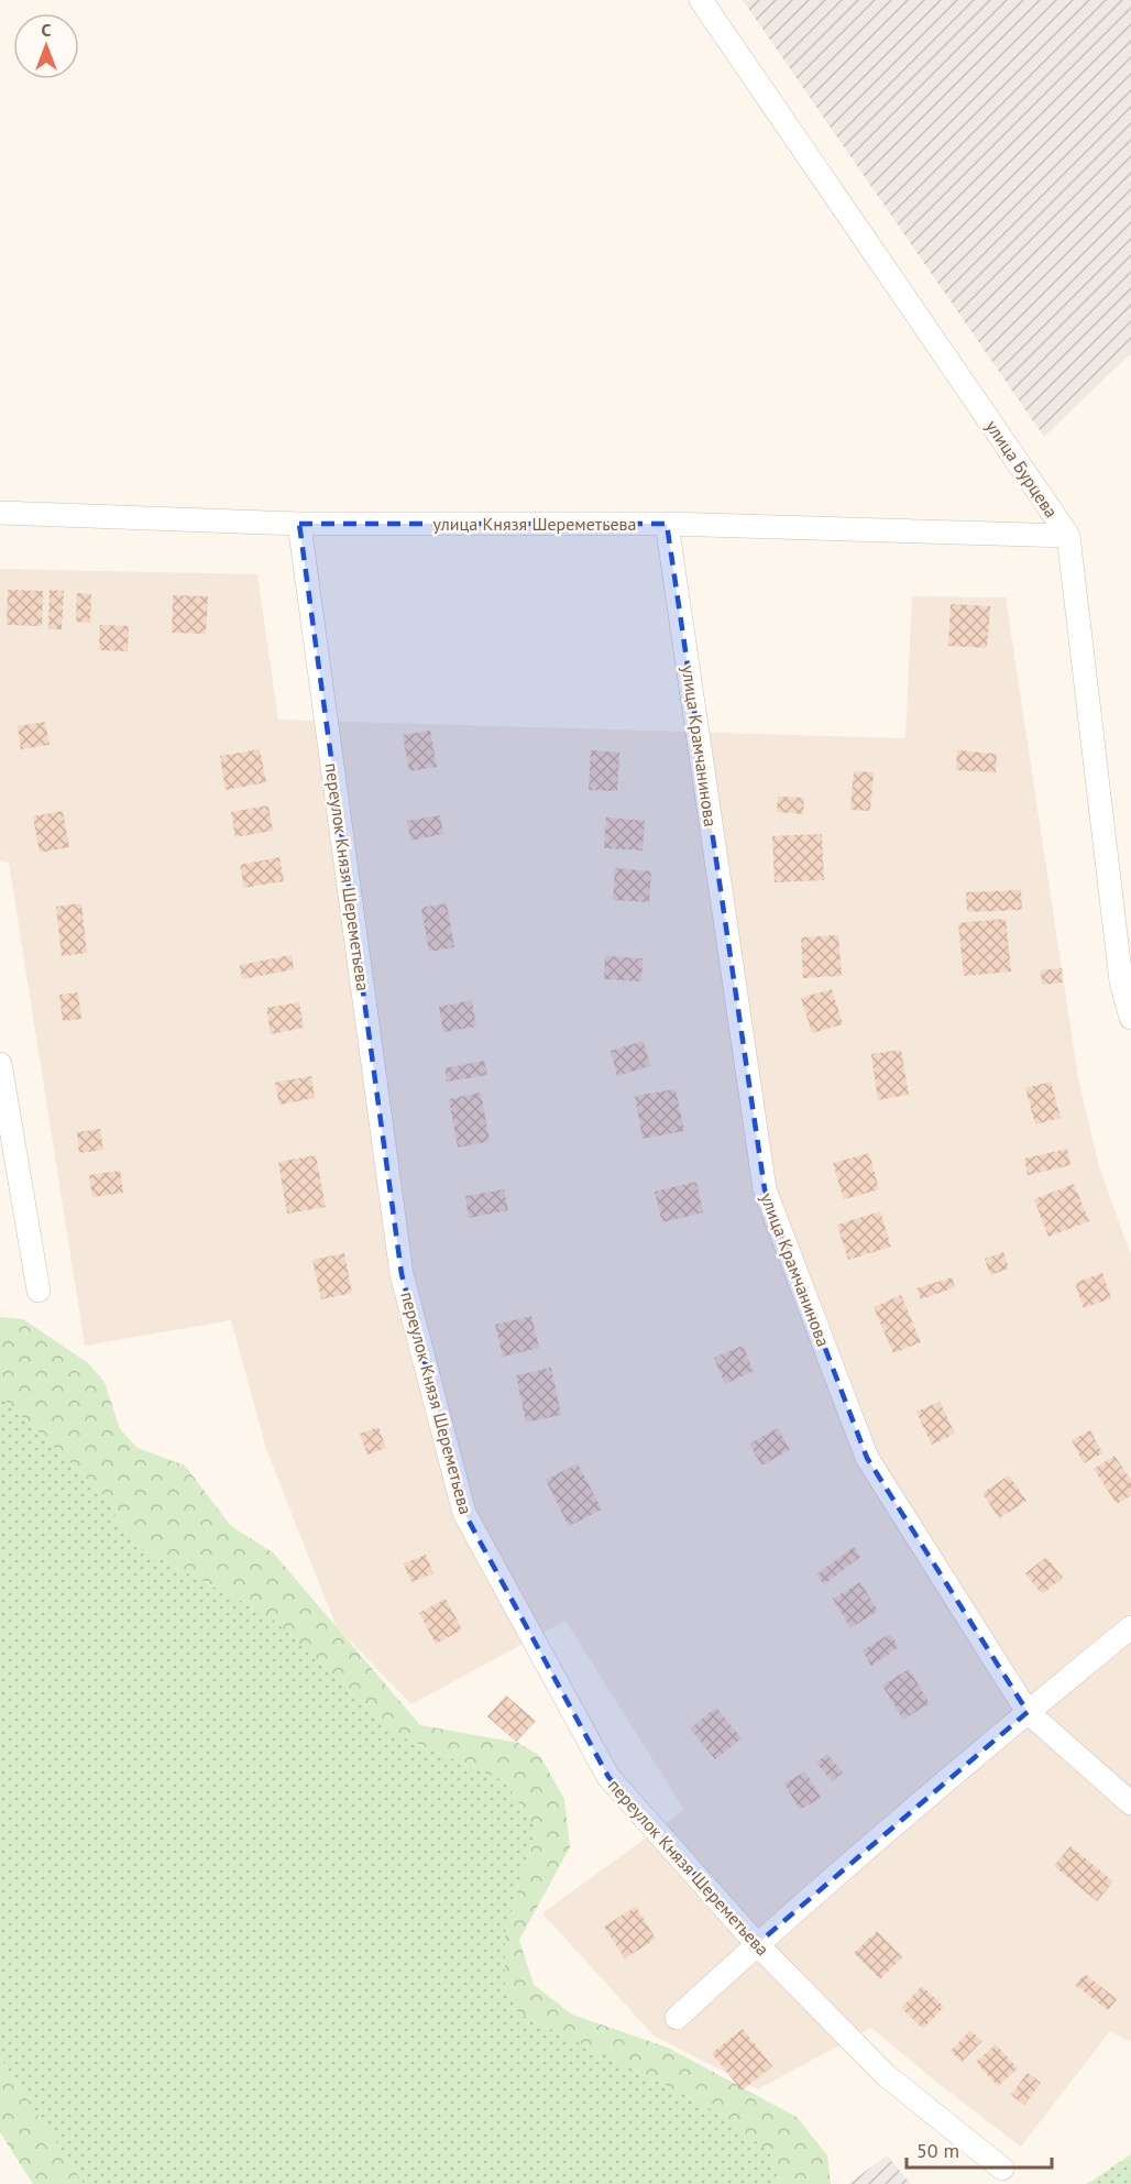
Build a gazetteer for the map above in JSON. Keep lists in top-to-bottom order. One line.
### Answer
{"streets":{"street":["улица Бурцева","улица Князя Шереметьева","улица Крамчанинова","переулок Князя Шереметьева"]},"crossings":[["улица Бурцева","улица Князя Шереметьева"],["улица Князя Шереметьева","улица Крамчанинова"],["улица Князя Шереметьева","переулок Князя Шереметьева"]],"scale_bar":"50 m","north":"top"}
